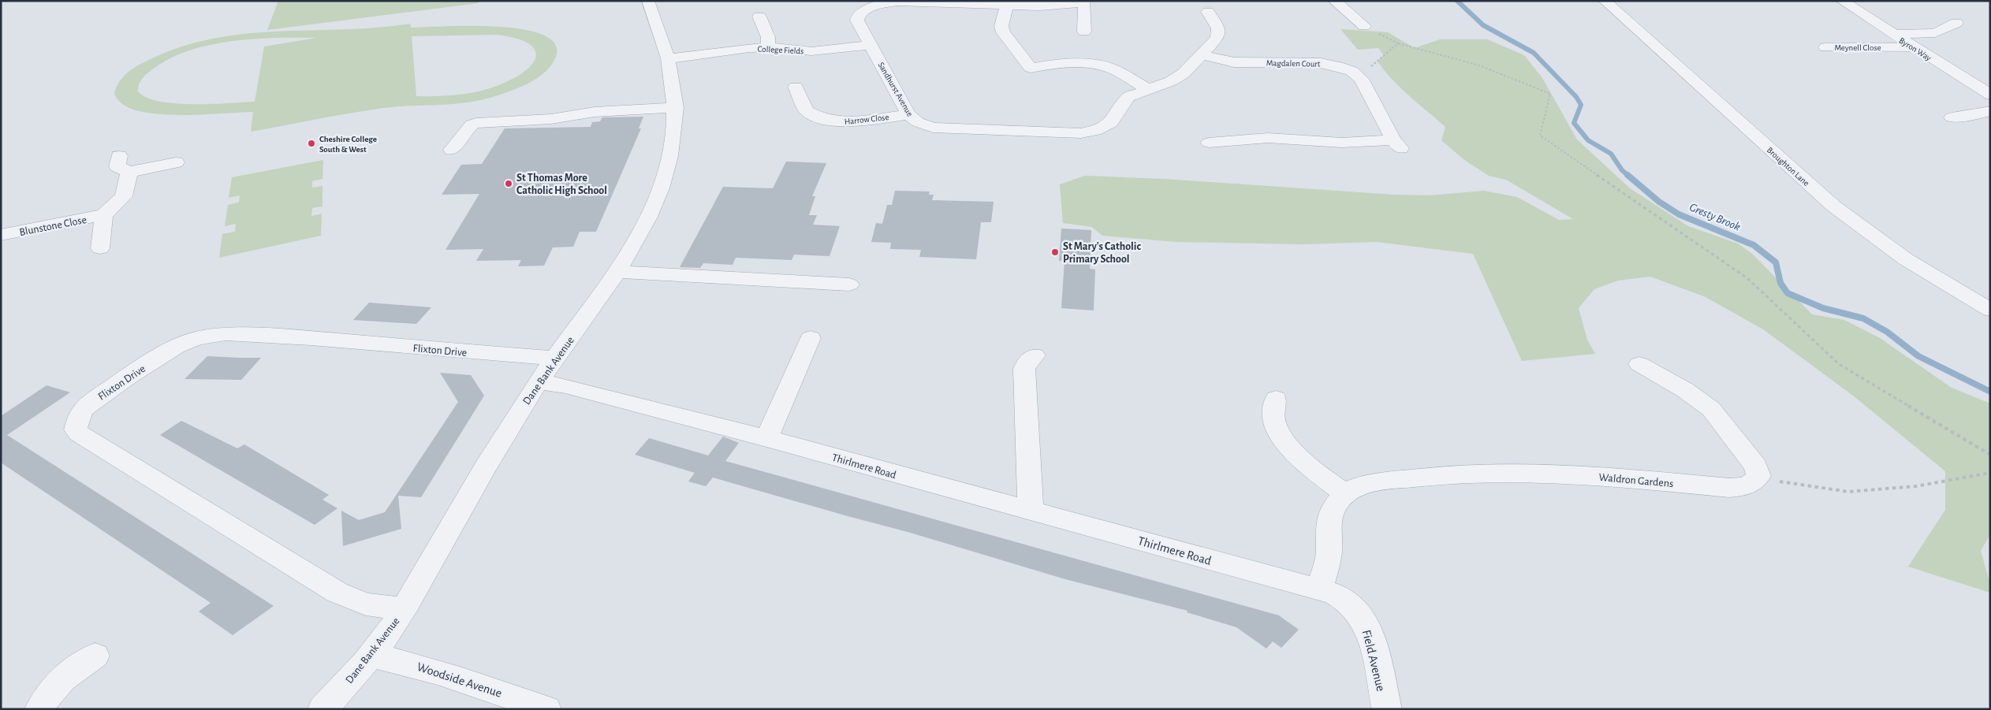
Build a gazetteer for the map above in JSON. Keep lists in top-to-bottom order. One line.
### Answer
{"streets":{"street":["Meynell Close","Byron Way","College Fields","Magdalen Court","Sandhurst Avenue","Harrow Close","Broughton Lane","Blunstone Close","Flixton Drive","Dane Bank Avenue","Thirlmere Road","Waldron Gardens","Field Avenue","Woodside Avenue"]},"crossings":[["Meynell Close","Byron Way"],["College Fields","Sandhurst Avenue"],["College Fields","Dane Bank Avenue"],["Magdalen Court","Sandhurst Avenue"],["Sandhurst Avenue","Harrow Close"],["Flixton Drive","Dane Bank Avenue"],["Dane Bank Avenue","Thirlmere Road"],["Dane Bank Avenue","Woodside Avenue"],["Thirlmere Road","Waldron Gardens"],["Thirlmere Road","Field Avenue"],["Waldron Gardens","Field Avenue"]],"water":["Gresty Brook"],"places":["Cheshire College South & West","St Thomas More Catholic High School","St Mary's Catholic Primary School"]}
